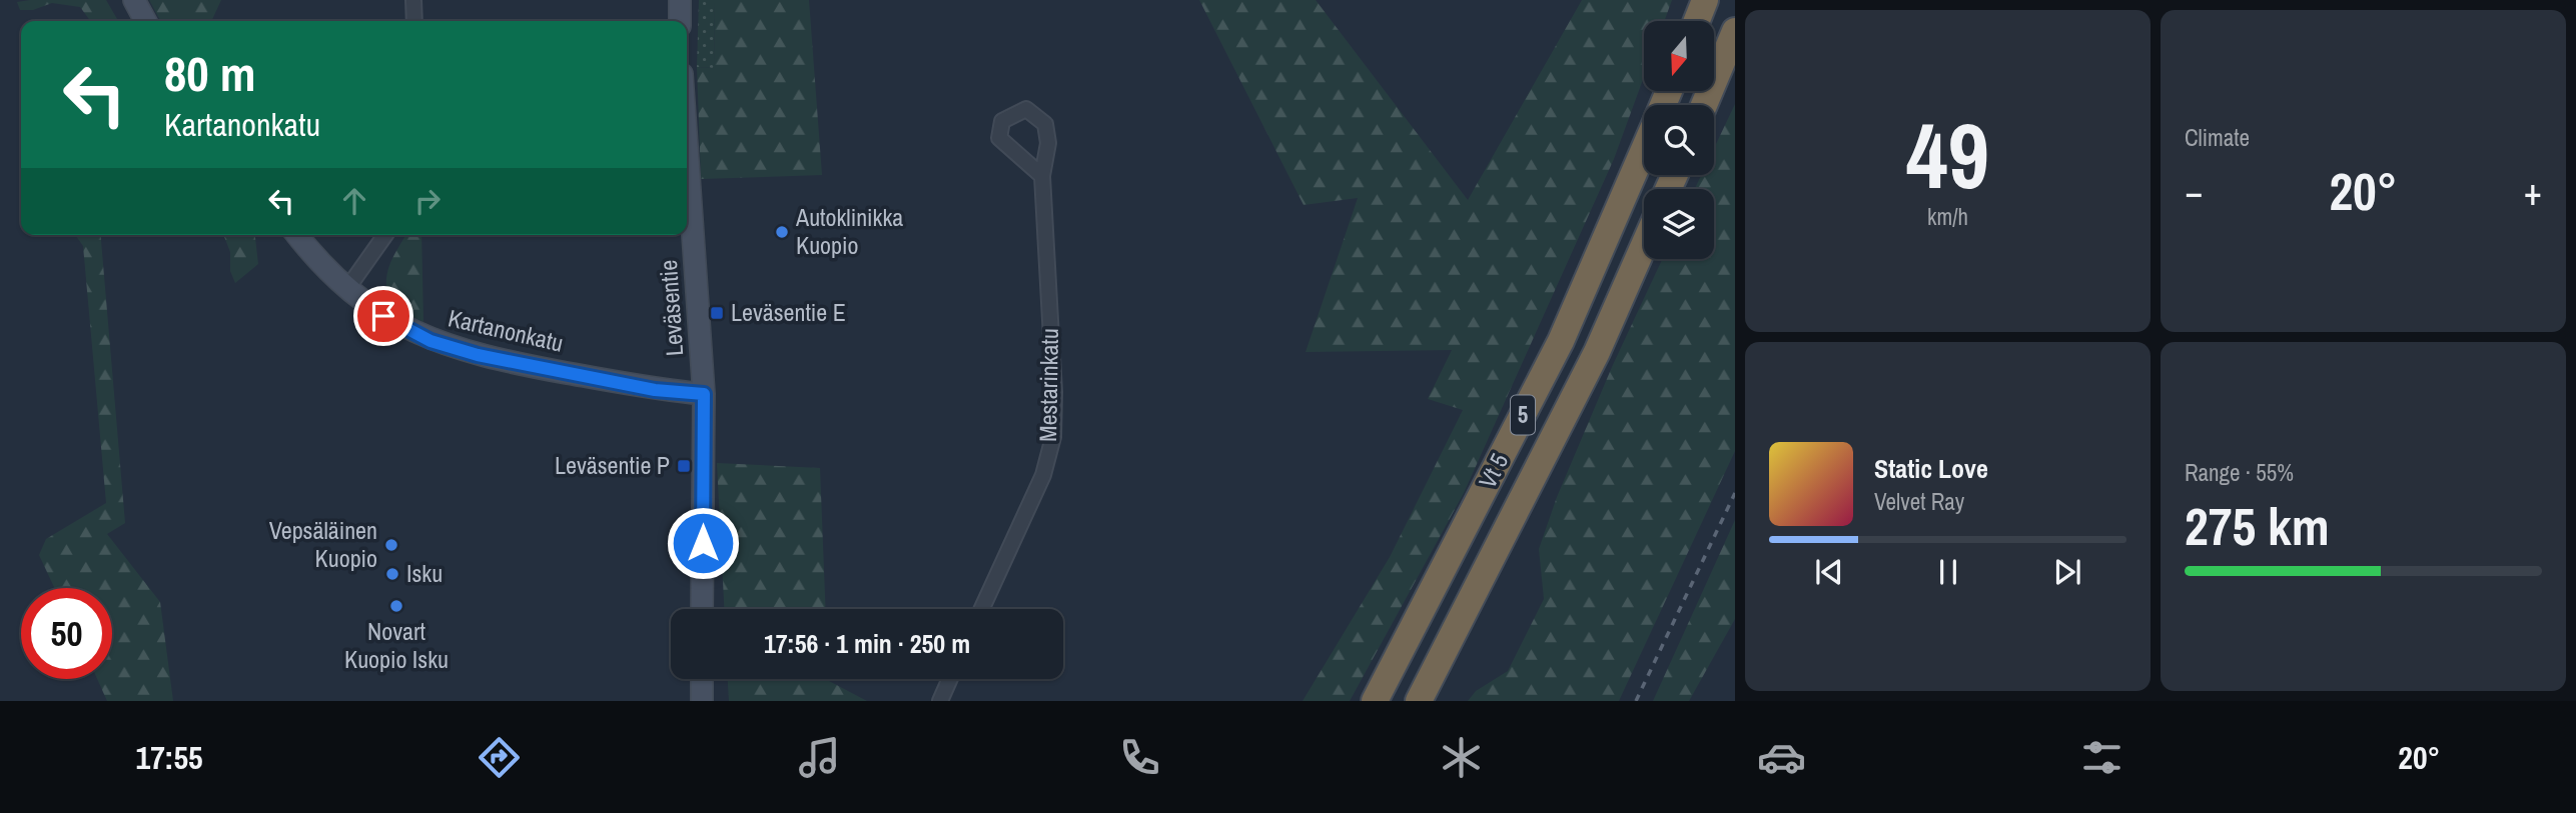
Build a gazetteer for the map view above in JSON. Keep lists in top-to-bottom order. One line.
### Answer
{"streets":{"highway":["5","Vt 5"],"main road":["Leväsentie","Kartanonkatu"],"street":["Mestarinkatu"]},"crossings":[["Leväsentie","Kartanonkatu"]],"places":{"other":["Autoklinikka Kuopio","Vepsäläinen Kuopio","Isku","Novart Kuopio Isku"],"transit":["Leväsentie E","Leväsentie P"]},"north":"bottom","page":{"tile":[["49","km/h"],"Climate",["Range · 55%","275 km"]],"turn":["80 m","Kartanonkatu"],"heat":["−","20°","+"],"song":["Static Love","Velvet Ray"],"limit":"50","trip":"17:56 · 1 min · 250 m","tabs":["17:55","20°"]}}
